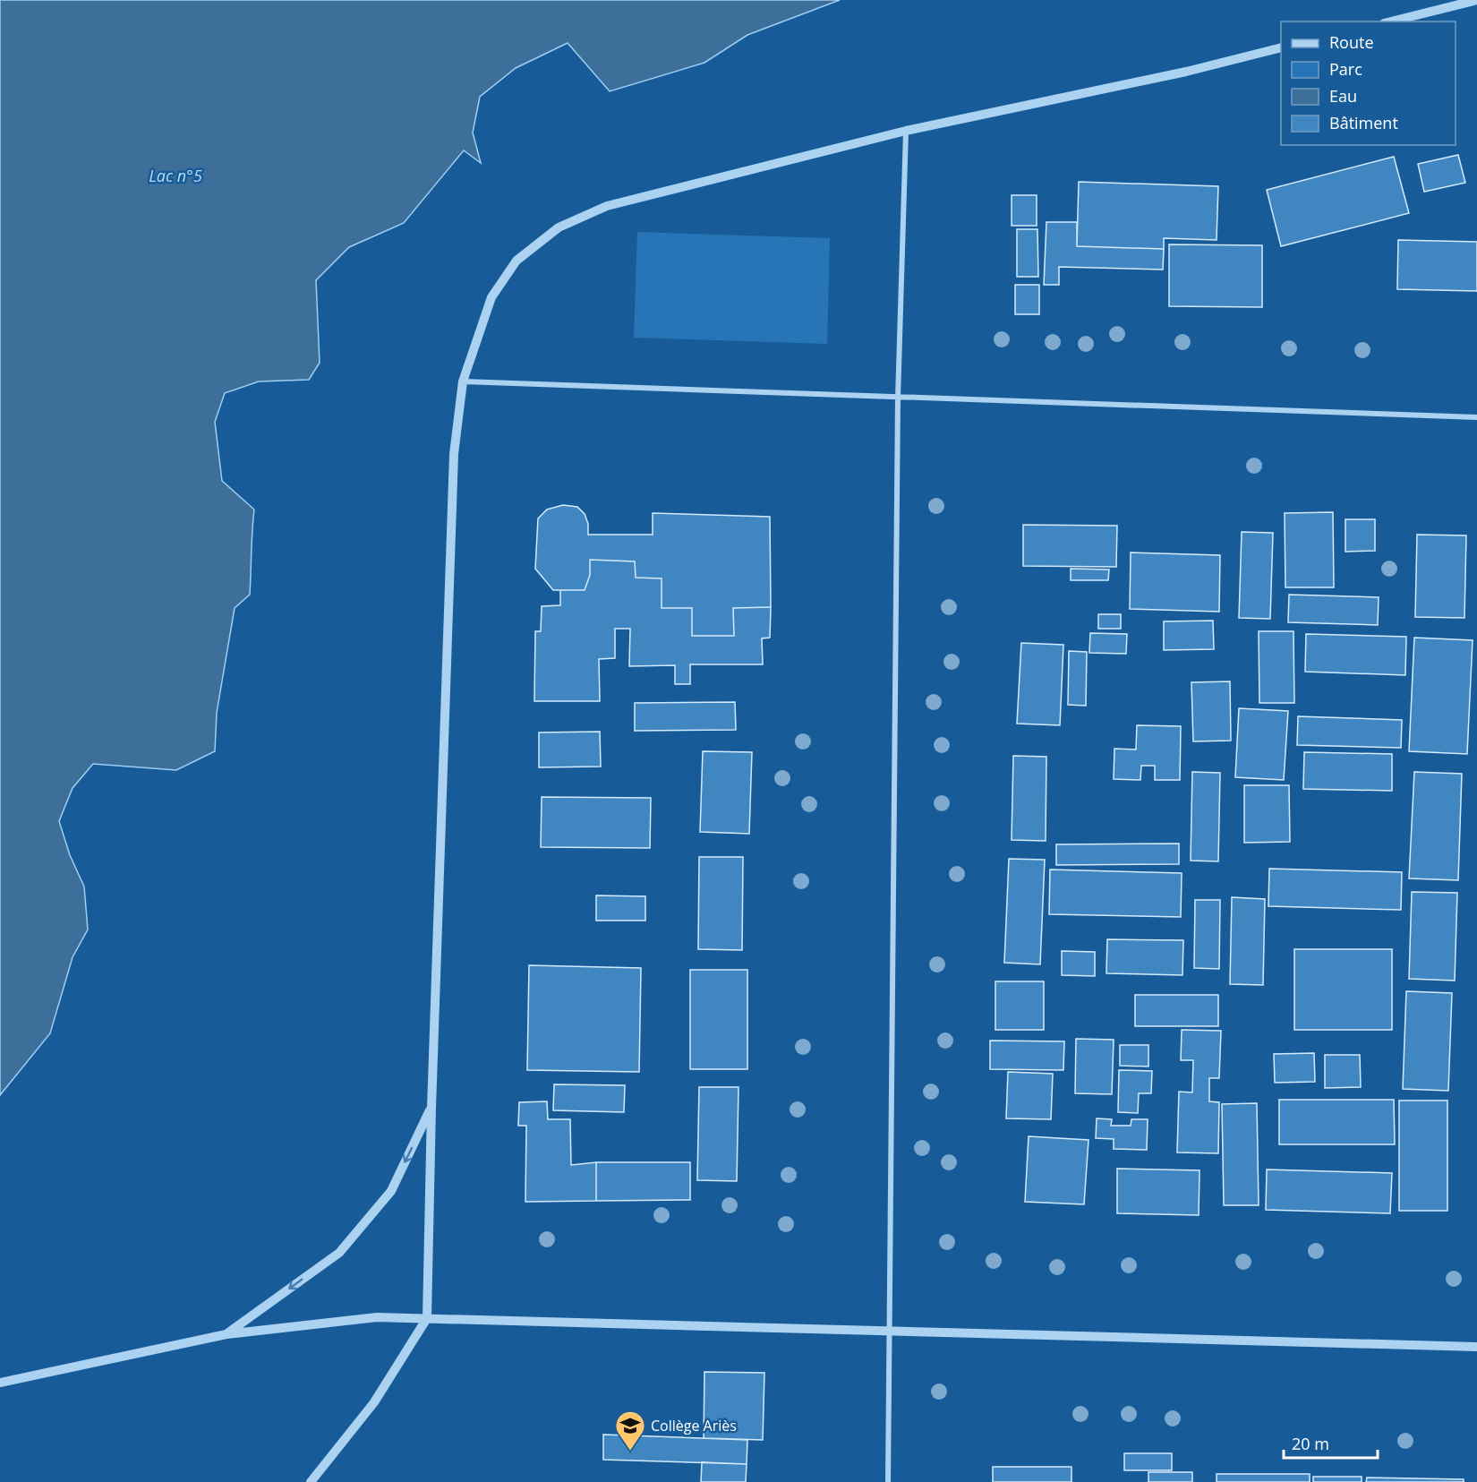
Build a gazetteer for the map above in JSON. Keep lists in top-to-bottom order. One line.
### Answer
{"water":["Lac n°5"],"places":{"school or university":["Collège Ariès"]},"legend":["Route","Parc","Eau","Bâtiment"],"scale_bar":"20 m"}
